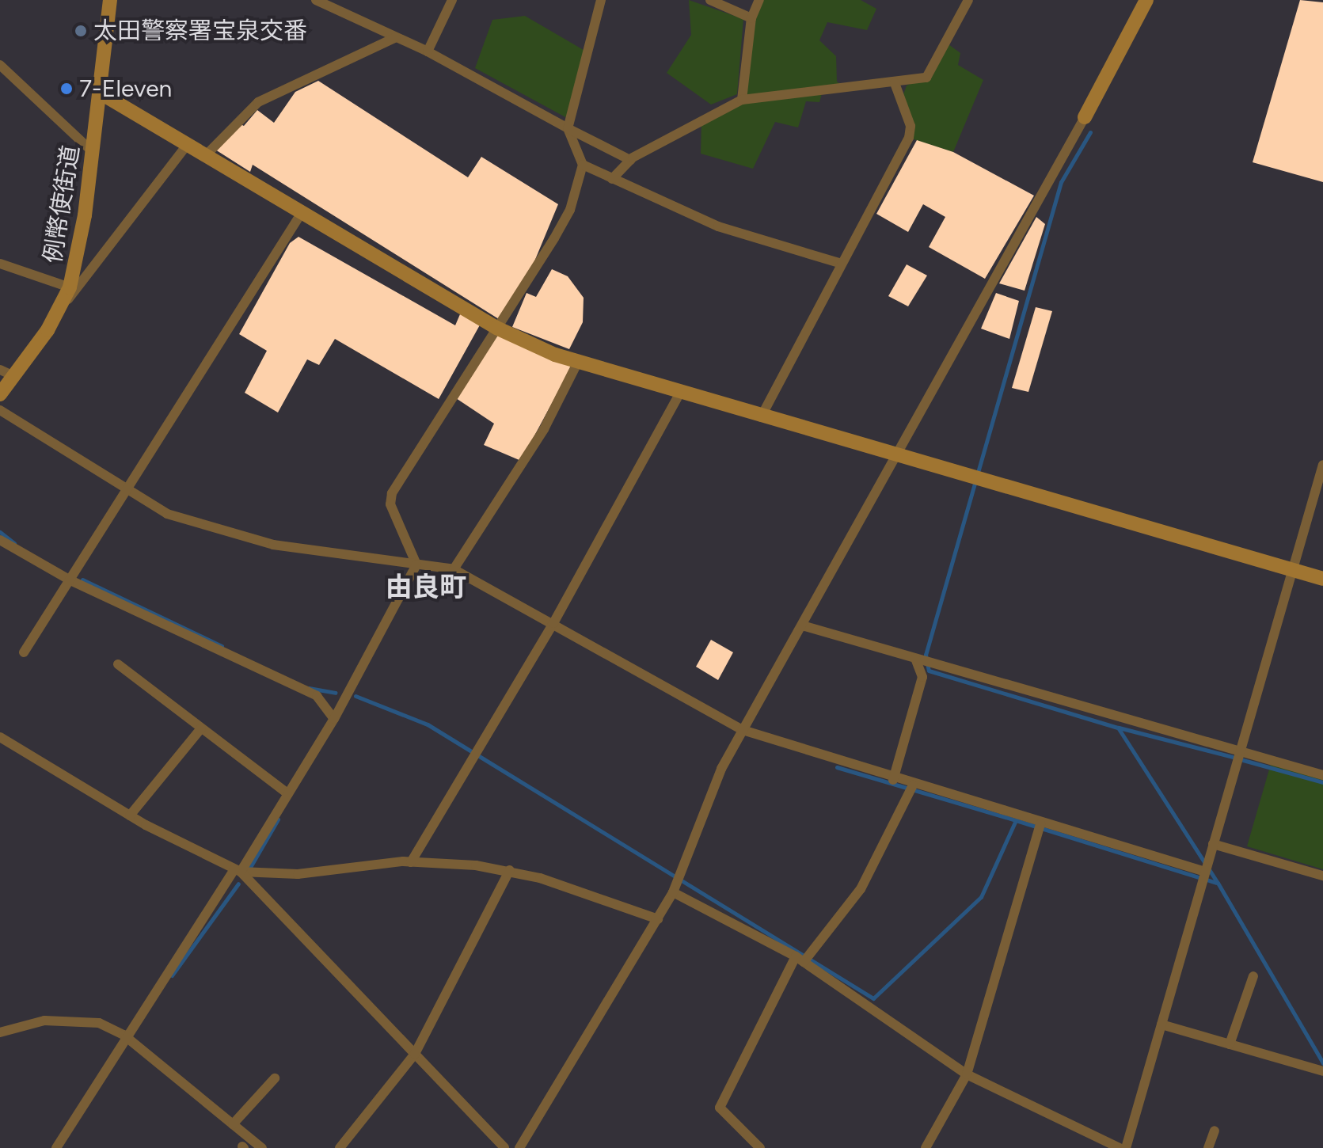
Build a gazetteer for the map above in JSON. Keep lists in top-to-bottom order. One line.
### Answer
{"streets":{"street":["例幣使街道"]},"districts":["由良町"],"places":["太田警察署宝泉交番","7-Eleven"]}
